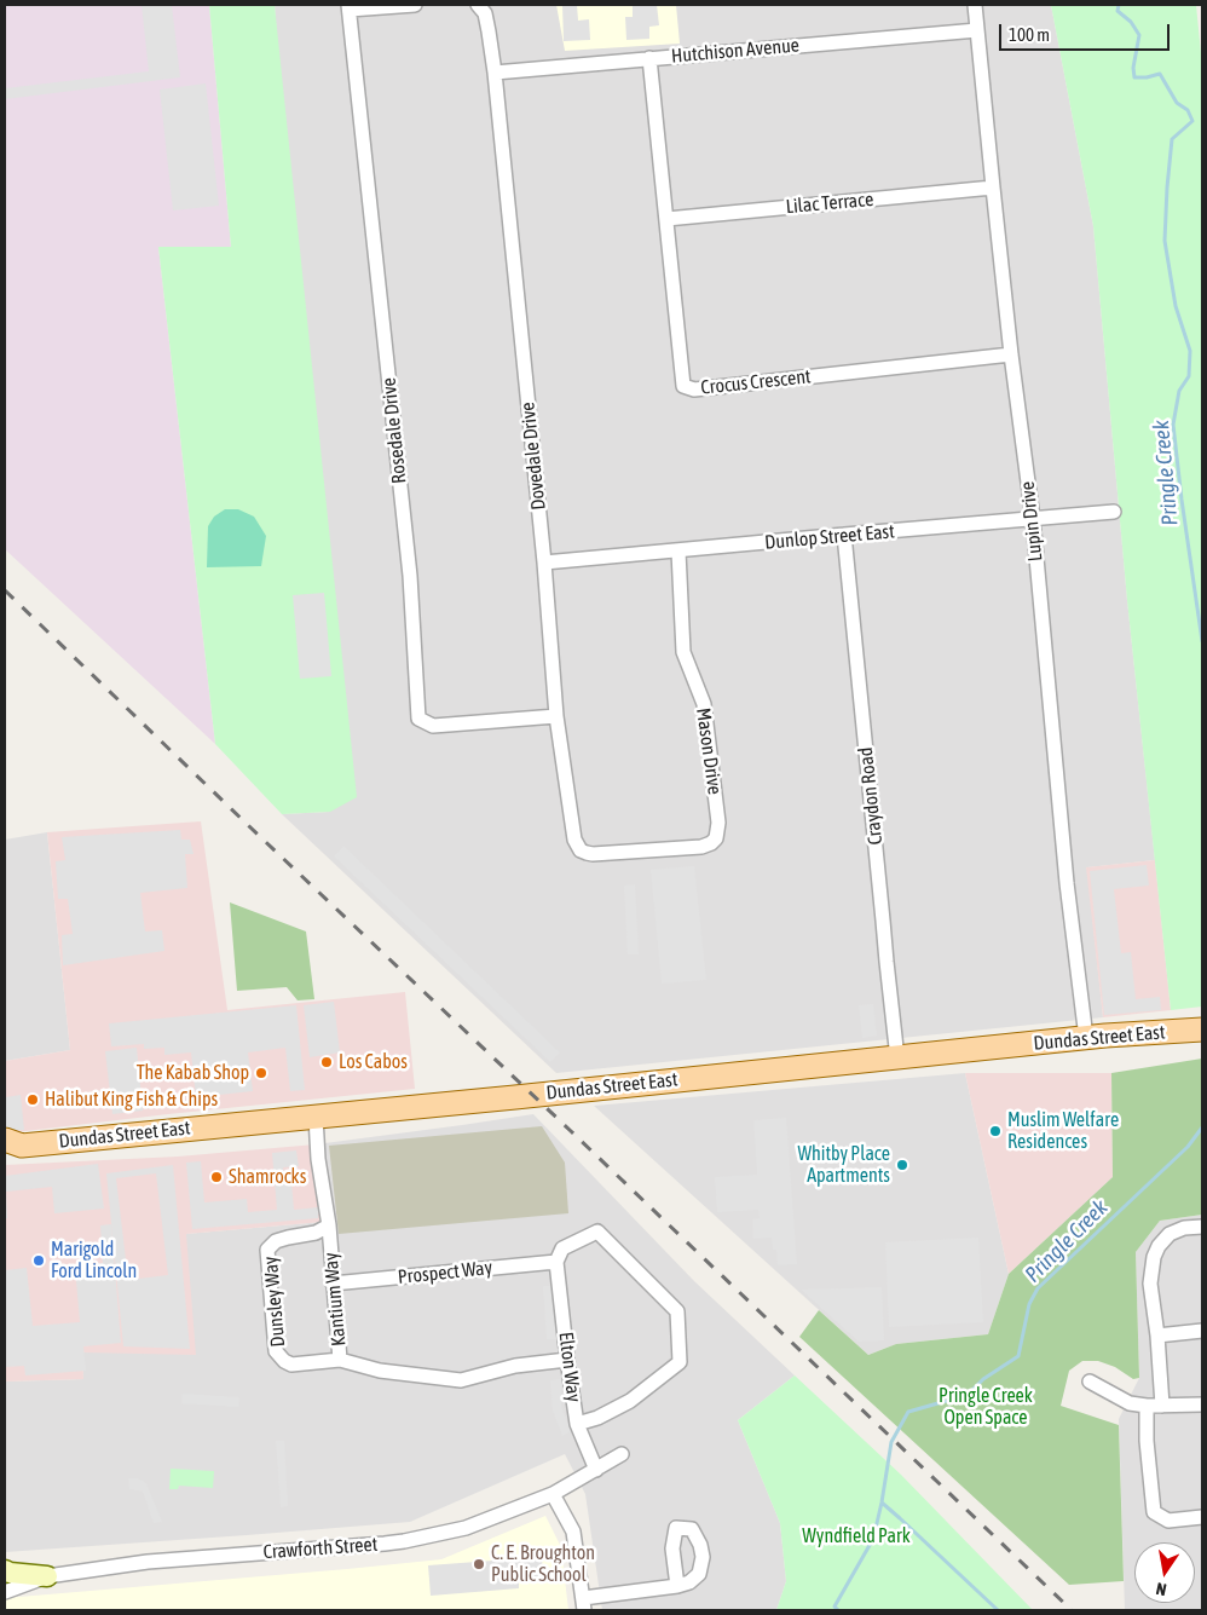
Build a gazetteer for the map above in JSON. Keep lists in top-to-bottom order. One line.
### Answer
{"streets":{"main road":["Dundas Street East"],"street":["Hutchison Avenue","Lilac Terrace","Crocus Crescent","Rosedale Drive","Dovedale Drive","Lupin Drive","Dunlop Street East","Mason Drive","Craydon Road","Prospect Way","Kantium Way","Dunsley Way","Elton Way","Crawforth Street"]},"crossings":[["Hutchison Avenue","Crocus Crescent"],["Hutchison Avenue","Dovedale Drive"],["Hutchison Avenue","Lupin Drive"],["Lilac Terrace","Crocus Crescent"],["Lilac Terrace","Lupin Drive"],["Crocus Crescent","Lupin Drive"],["Rosedale Drive","Dovedale Drive"],["Dovedale Drive","Dunlop Street East"],["Dovedale Drive","Mason Drive"],["Lupin Drive","Dunlop Street East"],["Lupin Drive","Dundas Street East"],["Dunlop Street East","Mason Drive"],["Dunlop Street East","Craydon Road"],["Craydon Road","Dundas Street East"],["Dundas Street East","Kantium Way"],["Prospect Way","Kantium Way"],["Prospect Way","Elton Way"],["Kantium Way","Dunsley Way"],["Kantium Way","Elton Way"],["Elton Way","Crawforth Street"]],"water":["Pringle Creek"],"parks":["Pringle Creek Open Space","Wyndfield Park"],"places":["Los Cabos","The Kabab Shop","Halibut King Fish & Chips","Muslim Welfare Residences","Whitby Place Apartments","Shamrocks","Marigold Ford Lincoln","C. E. Broughton Public School"],"scale_bar":"100 m","north":"bottom"}
